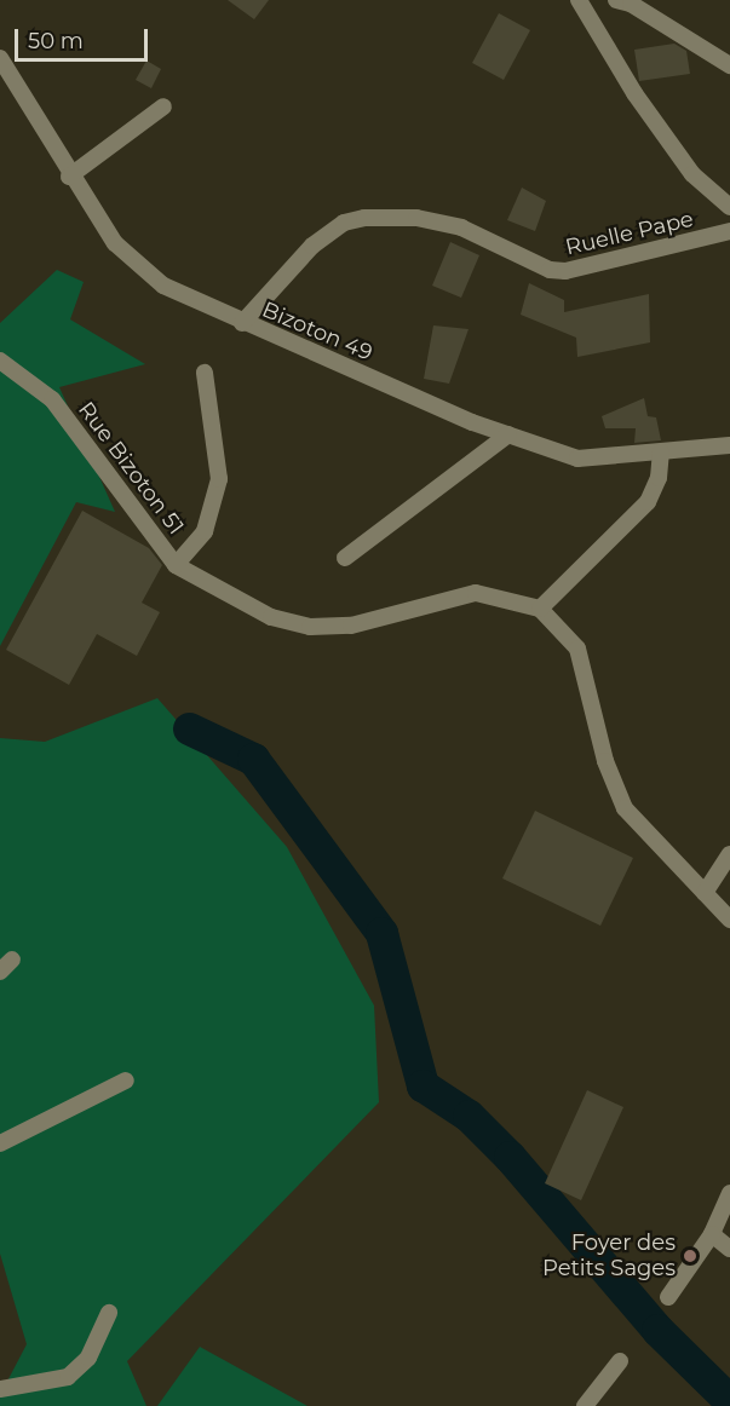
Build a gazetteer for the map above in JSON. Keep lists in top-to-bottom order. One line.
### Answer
{"streets":{"street":["Ruelle Pape","Bizoton 49","Rue Bizoton 51"]},"crossings":[["Ruelle Pape","Bizoton 49"]],"places":["Foyer des Petits Sages"],"scale_bar":"50 m"}
